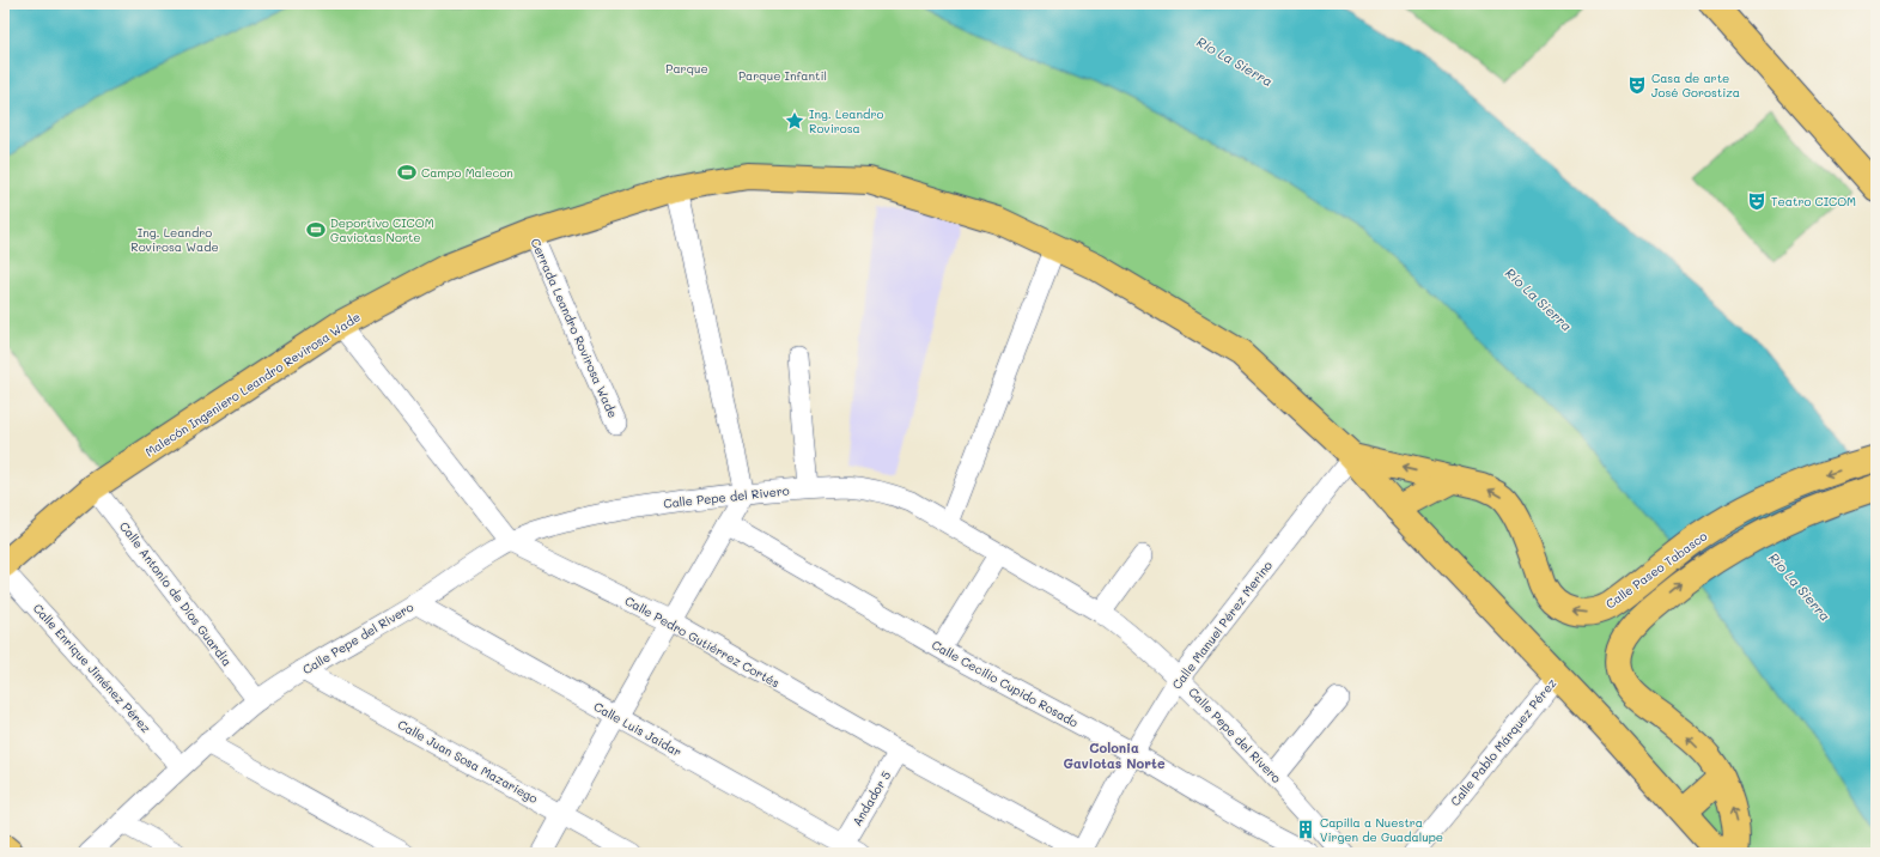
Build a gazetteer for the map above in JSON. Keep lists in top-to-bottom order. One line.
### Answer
{"streets":{"main road":["Malecón Ingeniero Leandro Revirosa Wade","Calle Paseo Tabasco"],"street":["Cerrada Leandro Rovirosa Wade","Calle Pepe del Rivero","Calle Antonio de Dios Guardia","Calle Manuel Pérez Merino","Calle Pedro Gutiérrez Cortés","Calle Enrique Jiménez Pérez","Calle Cecilio Cupido Rosado","Calle Luis Jaidar","Calle Pablo Márquez Pérez","Calle Juan Sosa Mazariego","Andador 5"]},"crossings":[["Cerrada Leandro Rovirosa Wade","Malecón Ingeniero Leandro Revirosa Wade"],["Malecón Ingeniero Leandro Revirosa Wade","Calle Paseo Tabasco"],["Malecón Ingeniero Leandro Revirosa Wade","Calle Antonio de Dios Guardia"],["Malecón Ingeniero Leandro Revirosa Wade","Calle Manuel Pérez Merino"],["Malecón Ingeniero Leandro Revirosa Wade","Calle Pedro Gutiérrez Cortés"],["Malecón Ingeniero Leandro Revirosa Wade","Calle Pablo Márquez Pérez"],["Calle Pepe del Rivero","Calle Antonio de Dios Guardia"],["Calle Pepe del Rivero","Calle Manuel Pérez Merino"],["Calle Pepe del Rivero","Calle Pedro Gutiérrez Cortés"],["Calle Pepe del Rivero","Calle Enrique Jiménez Pérez"],["Calle Pepe del Rivero","Calle Luis Jaidar"],["Calle Pepe del Rivero","Calle Juan Sosa Mazariego"],["Calle Paseo Tabasco","Calle Manuel Pérez Merino"],["Calle Manuel Pérez Merino","Calle Pedro Gutiérrez Cortés"],["Calle Manuel Pérez Merino","Calle Cecilio Cupido Rosado"],["Calle Pedro Gutiérrez Cortés","Andador 5"],["Calle Luis Jaidar","Andador 5"]],"districts":["Colonia Gaviotas Norte"],"water":["Río La Sierra"],"parks":["Parque","Parque Infantil","Ing. Leandro Rovirosa Wade"],"places":{"theatre":["Casa de arte José Gorostiza","Teatro CICOM"],"place":["Ing. Leandro Rovirosa"],"sports":["Campo Malecon","Deportivo CICOM Gaviotas Norte"],"building":["Capilla a Nuestra Virgen de Guadalupe"]}}
